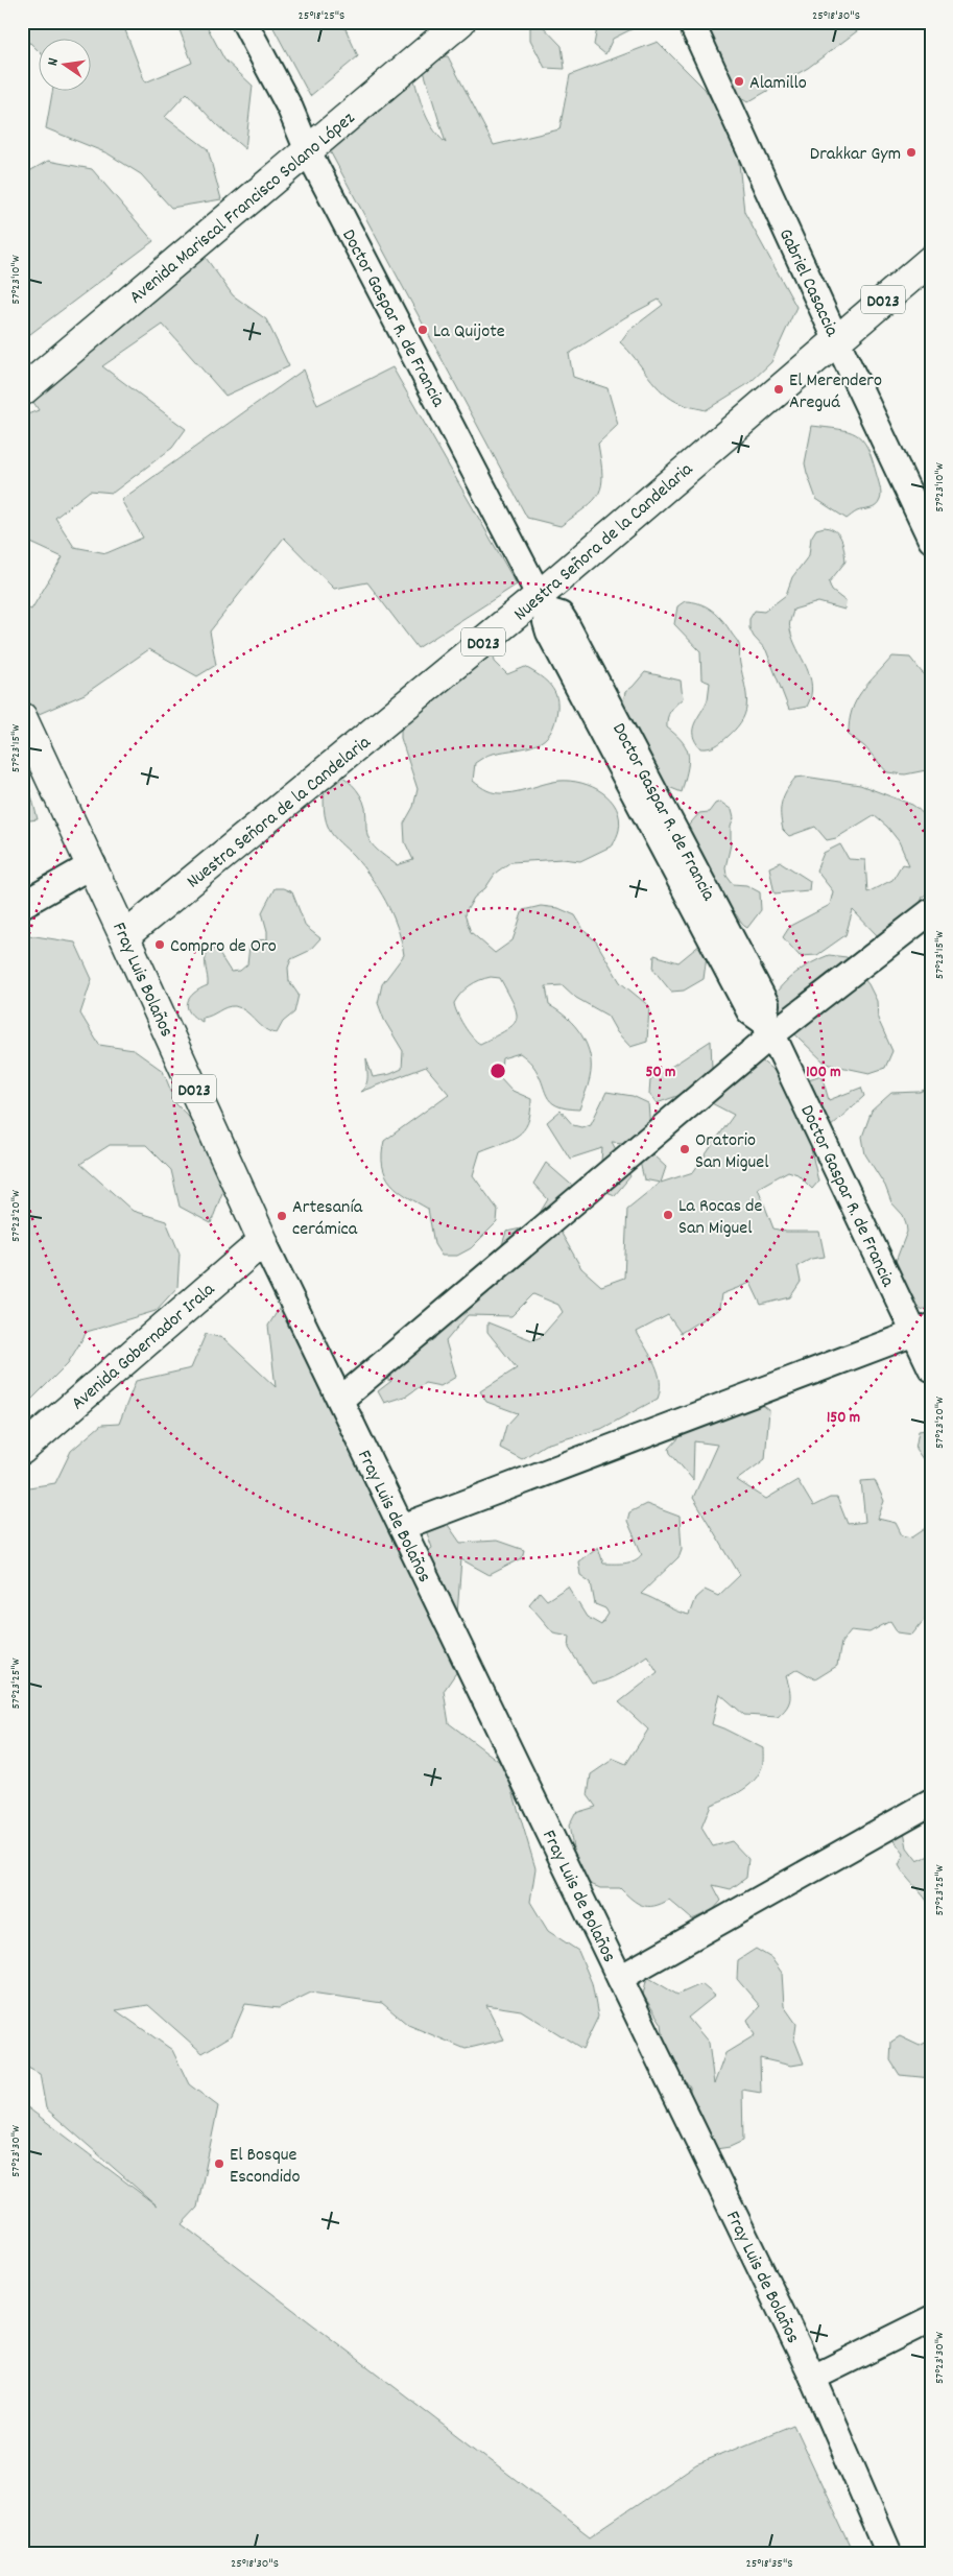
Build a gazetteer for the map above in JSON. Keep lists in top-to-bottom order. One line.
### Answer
{"streets":{"main road":["Avenida Mariscal Francisco Solano López","D023","Nuestra Señora de la Candelaria","Fray Luis Bolaños","Avenida Gobernador Irala"],"street":["Gabriel Casaccia","Doctor Gaspar R. de Francia","Fray Luis de Bolaños"]},"crossings":[["Avenida Mariscal Francisco Solano López","Doctor Gaspar R. de Francia"],["Gabriel Casaccia","Nuestra Señora de la Candelaria"],["Doctor Gaspar R. de Francia","Nuestra Señora de la Candelaria"],["Nuestra Señora de la Candelaria","Fray Luis Bolaños"],["Fray Luis Bolaños","Avenida Gobernador Irala"],["Fray Luis Bolaños","Fray Luis de Bolaños"],["Avenida Gobernador Irala","Fray Luis de Bolaños"]],"places":["Alamillo","Drakkar Gym","La Quijote","El Merendero Areguá","Compro de Oro","Oratorio San Miguel","La Rocas de San Miguel","Artesanía cerámica","El Bosque Escondido"],"north":"left","coordinates":["25°18'25\"S","25°18'30\"S","57°23'10\"W","57°23'15\"W","57°23'20\"W","57°23'25\"W","57°23'30\"W","25°18'35\"S"],"rings":["50 m","100 m","150 m"]}
